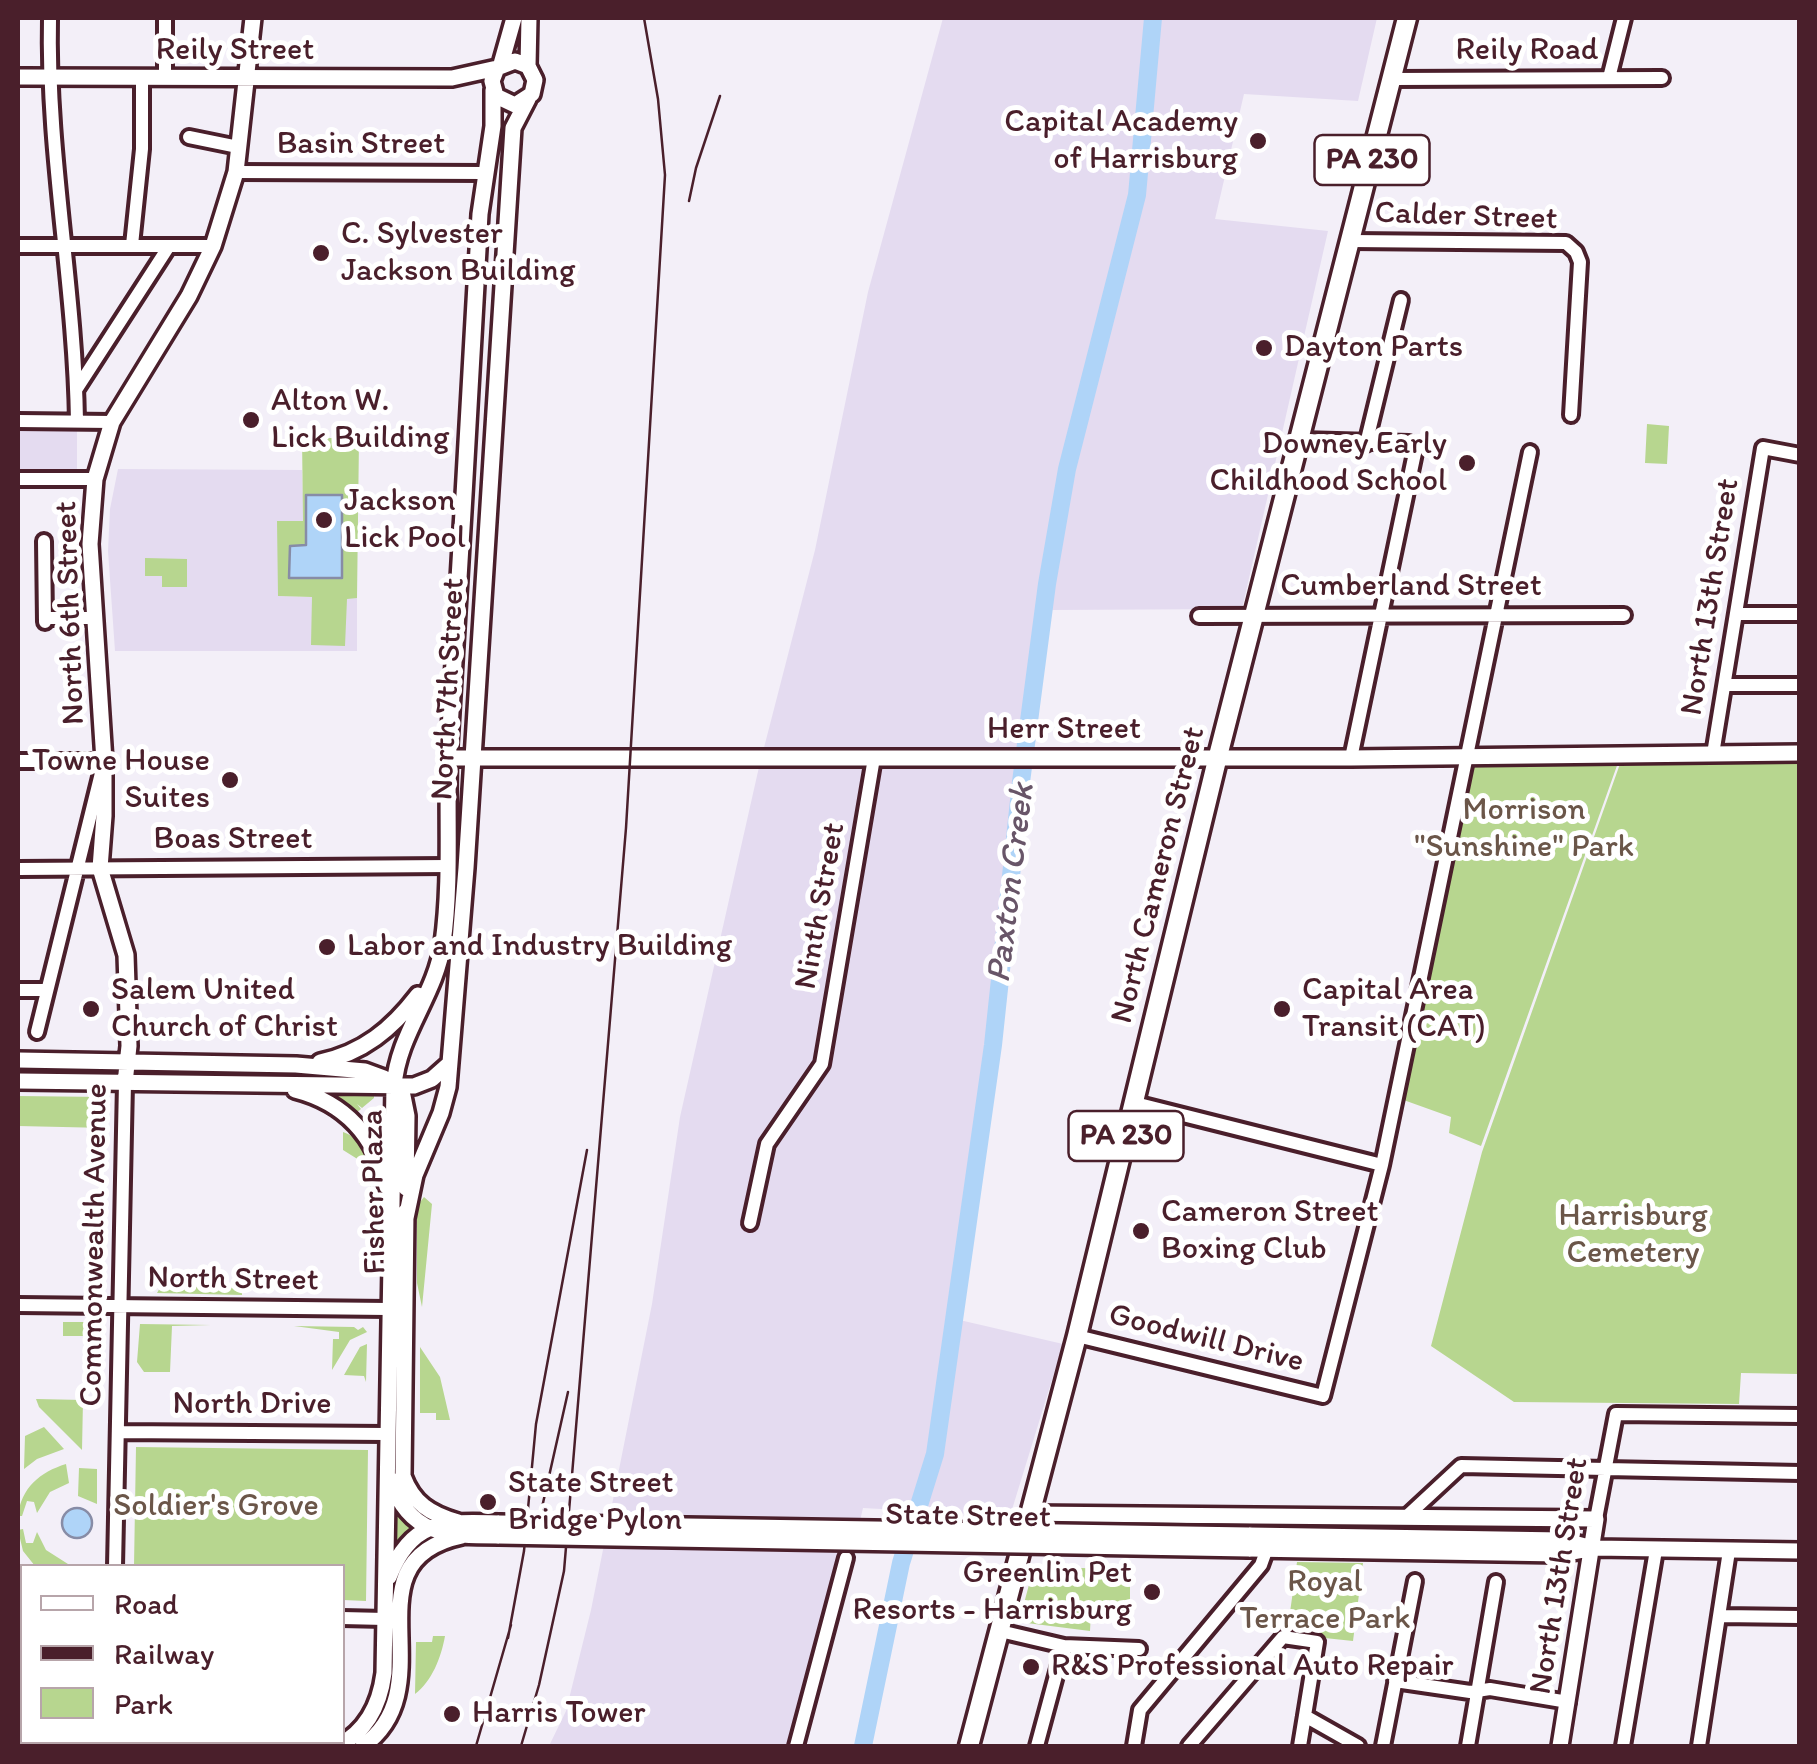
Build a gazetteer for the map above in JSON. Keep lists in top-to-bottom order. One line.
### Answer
{"streets":{"highway":["PA 230","North Cameron Street"],"main road":["Reily Street","North 13th Street","North 6th Street","North 7th Street","Herr Street","Fisher Plaza","Commonwealth Avenue","State Street"],"street":["Reily Road","Basin Street","Calder Street","Cumberland Street","Boas Street","Ninth Street","North Street","Goodwill Drive","North Drive"]},"crossings":[["Reily Street","North 6th Street"],["Reily Street","North 7th Street"],["Reily Road","North Cameron Street"],["Basin Street","North 6th Street"],["Basin Street","North 7th Street"],["Calder Street","North Cameron Street"],["Cumberland Street","North Cameron Street"],["North 13th Street","Herr Street"],["North 13th Street","State Street"],["North 6th Street","Boas Street"],["North 6th Street","Commonwealth Avenue"],["North 7th Street","Herr Street"],["North 7th Street","Boas Street"],["North 7th Street","Fisher Plaza"],["Herr Street","North Cameron Street"],["Herr Street","Ninth Street"],["Boas Street","Commonwealth Avenue"],["North Cameron Street","Goodwill Drive"],["North Cameron Street","State Street"],["Fisher Plaza","North Street"],["Fisher Plaza","North Drive"],["Fisher Plaza","State Street"],["Commonwealth Avenue","North Street"],["Commonwealth Avenue","North Drive"]],"water":["Paxton Creek"],"parks":["Morrison \"Sunshine\" Park","Harrisburg Cemetery","Soldier's Grove","Royal Terrace Park"],"places":["Capital Academy of Harrisburg","C. Sylvester Jackson Building","Dayton Parts","Alton W. Lick Building","Downey Early Childhood School","Jackson Lick Pool","Towne House Suites","Labor and Industry Building","Salem United Church of Christ","Capital Area Transit (CAT)","Cameron Street Boxing Club","State Street Bridge Pylon","Greenlin Pet Resorts - Harrisburg","R&S Professional Auto Repair","Harris Tower"],"legend":["Road","Railway","Park"]}
